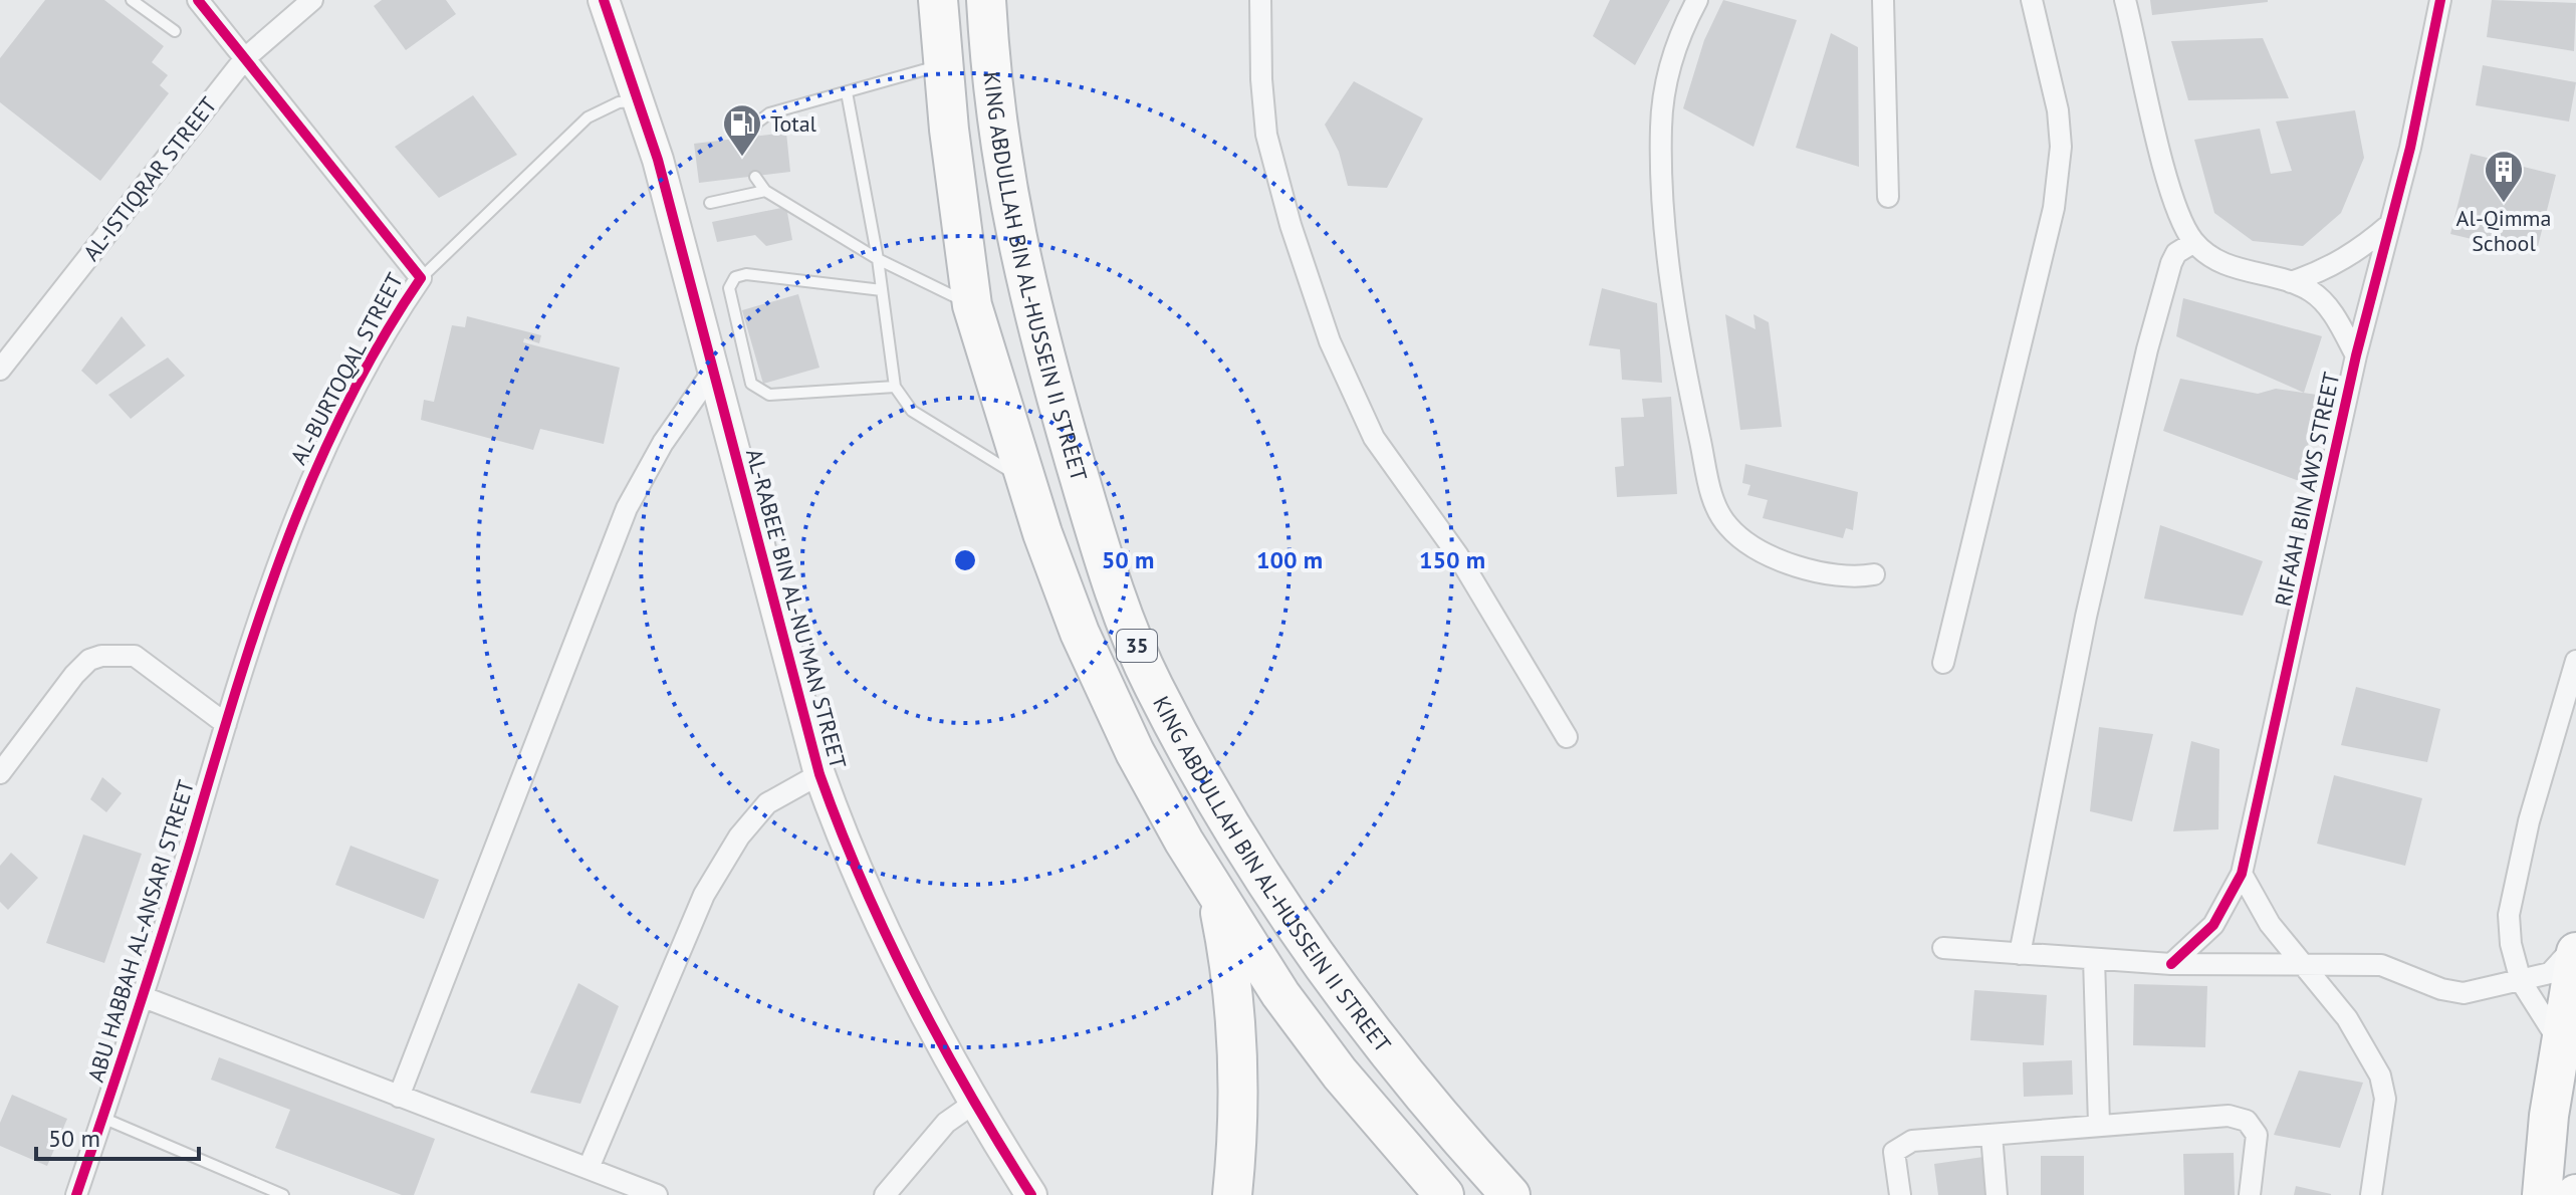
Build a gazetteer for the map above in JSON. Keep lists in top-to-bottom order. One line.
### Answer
{"streets":{"highway":["KING ABDULLAH BIN AL-HUSSEIN II STREET","35"],"street":["AL-ISTIQRAR STREET","AL-BURTOQAL STREET","RIFA'AH BIN AWS STREET","AL-RABEE' BIN AL-NU'MAN STREET","ABU HABBAH AL-ANSARI STREET"]},"crossings":[["AL-ISTIQRAR STREET","AL-BURTOQAL STREET"],["AL-BURTOQAL STREET","ABU HABBAH AL-ANSARI STREET"]],"places":{"fuel station":["Total"],"building":["Al-Qimma School"]},"scale_bar":"50 m","rings":["50 m","100 m","150 m"]}
